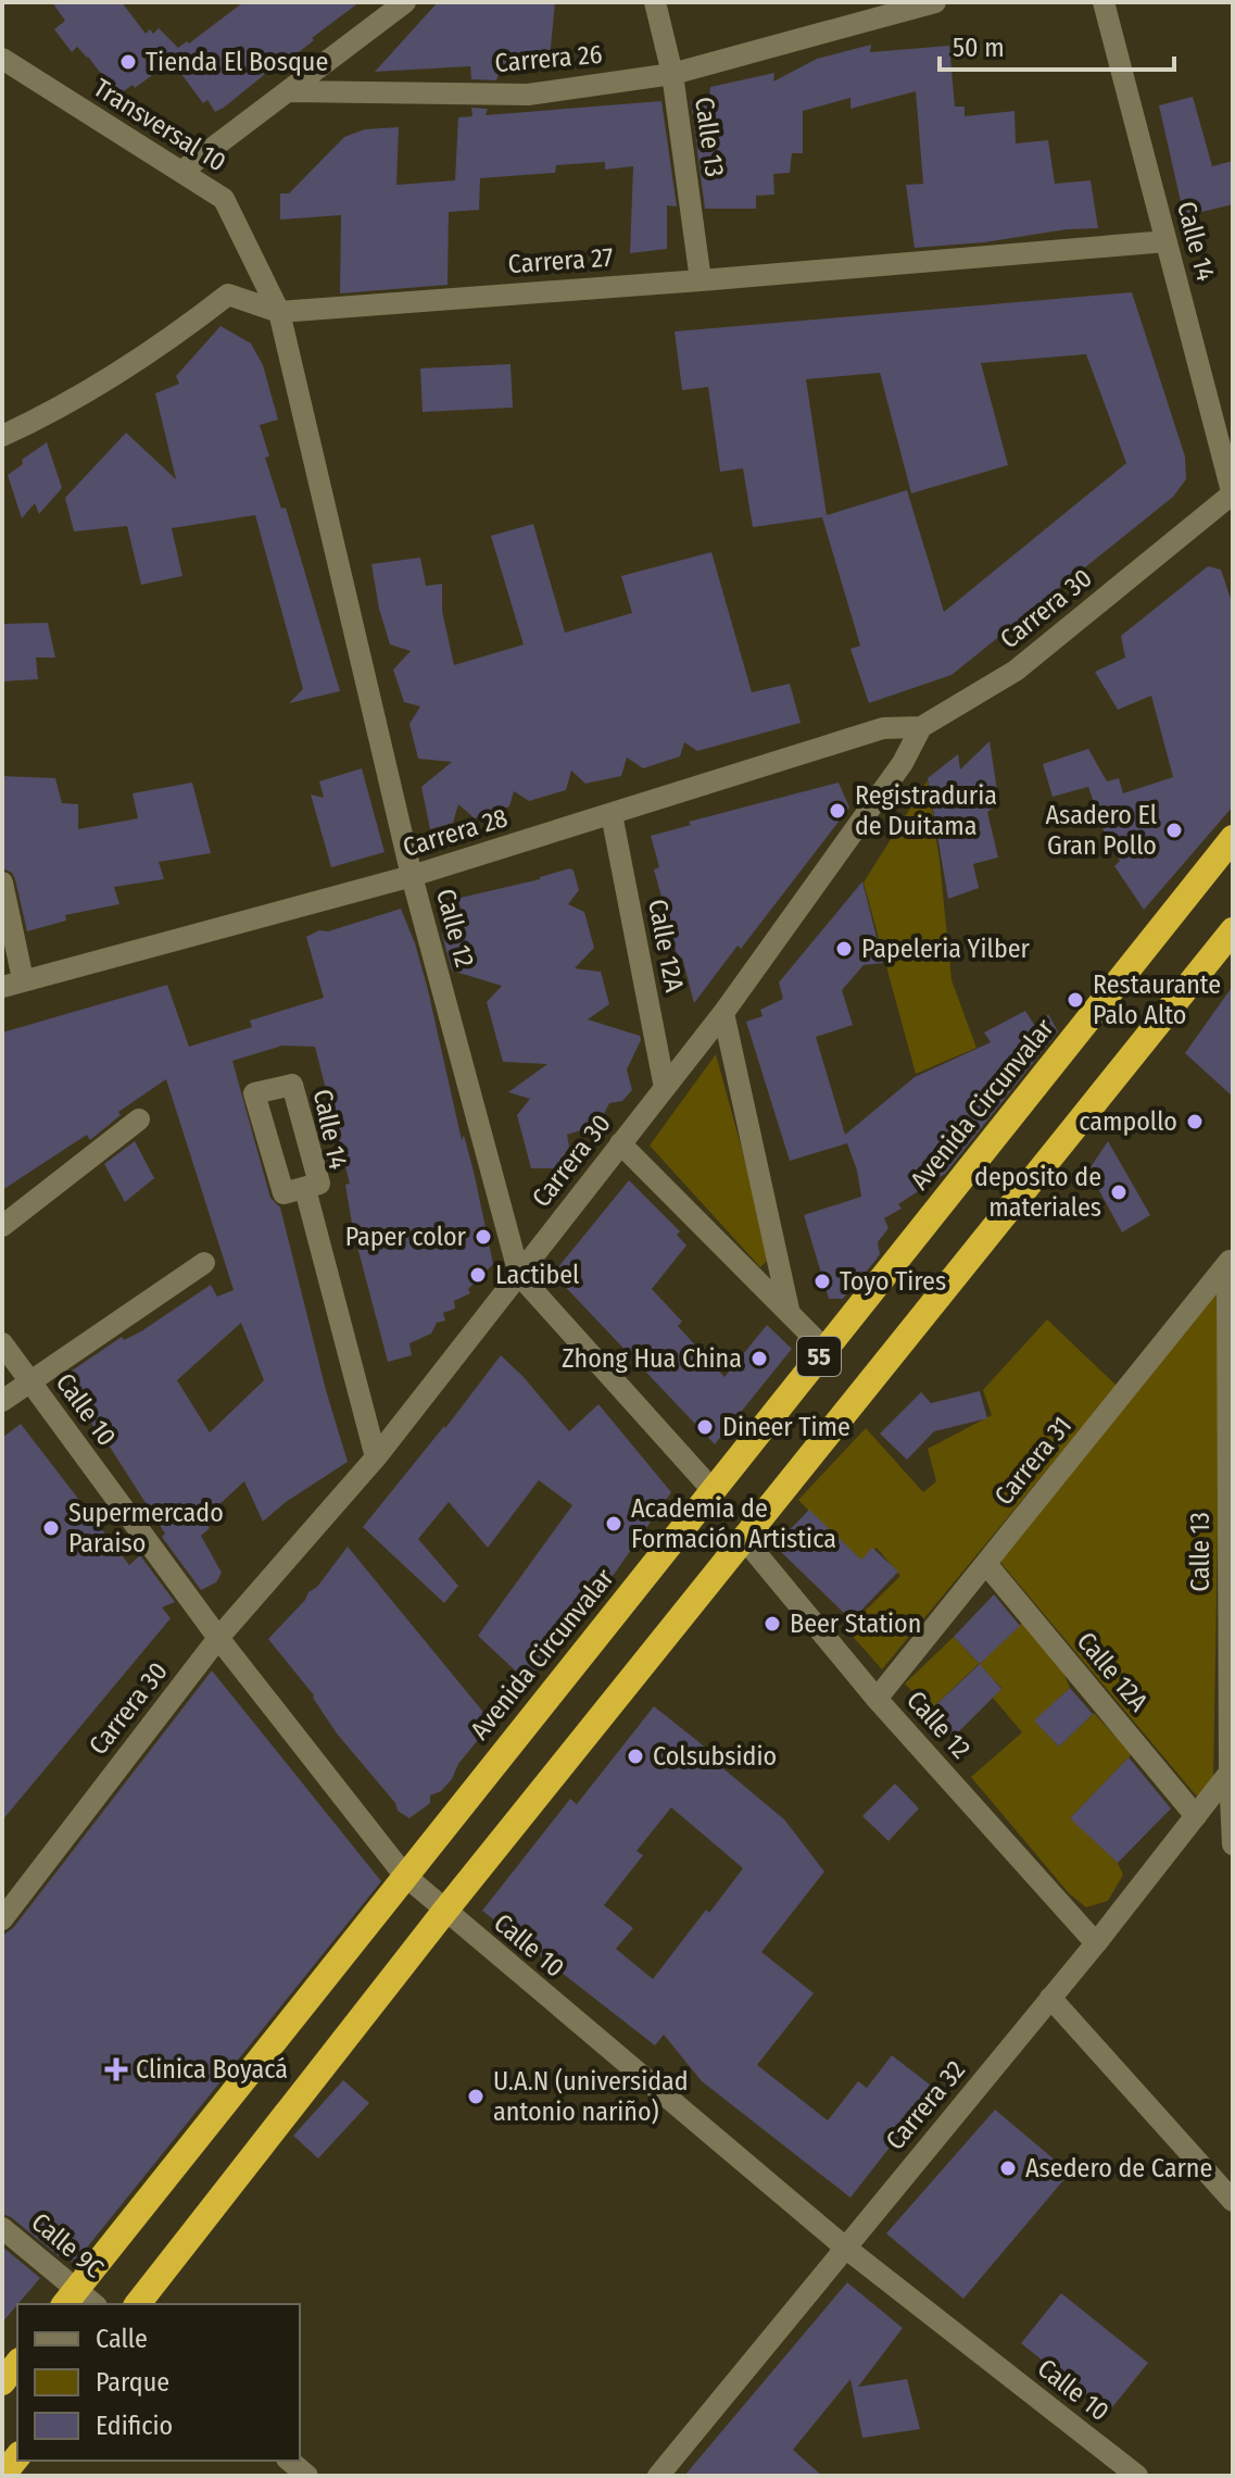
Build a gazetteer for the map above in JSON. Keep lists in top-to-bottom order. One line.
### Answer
{"streets":{"highway":["Avenida Circunvalar","55"],"street":["Carrera 26","Transversal 10","Calle 13","Calle 14","Carrera 27","Carrera 30","Carrera 28","Calle 12","Calle 12A","Calle 10","Carrera 31","Carrera 32","Calle 9C"]},"crossings":[["Carrera 26","Calle 13"],["Transversal 10","Carrera 27"],["Transversal 10","Calle 12"],["Calle 13","Carrera 27"],["Calle 13","Carrera 31"],["Calle 13","Carrera 32"],["Calle 14","Carrera 27"],["Calle 14","Carrera 30"],["Carrera 27","Calle 12"],["Carrera 30","Carrera 28"],["Carrera 30","Calle 12"],["Carrera 30","Calle 12A"],["Carrera 30","Calle 10"],["Carrera 28","Calle 12"],["Carrera 28","Calle 12A"],["Calle 12","Avenida Circunvalar"],["Calle 12","55"],["Calle 12","Carrera 31"],["Calle 12","Carrera 32"],["Calle 12A","Carrera 31"],["Calle 12A","Carrera 32"],["Avenida Circunvalar","Calle 10"],["Avenida Circunvalar","Calle 9C"],["55","Calle 10"],["Calle 10","Carrera 32"]],"places":{"other":["Tienda El Bosque","Registraduria de Duitama","Asadero El Gran Pollo","Papeleria Yilber","Restaurante Palo Alto","campollo","deposito de materiales","Paper color","Lactibel","Toyo Tires","Zhong Hua China","Dineer Time","Academia de Formación Artistica","Supermercado Paraiso","Beer Station","Colsubsidio","U.A.N (universidad antonio nariño)","Asedero de Carne"],"health":["Clinica Boyacá"]},"legend":["Calle","Parque","Edificio"],"scale_bar":"50 m"}
